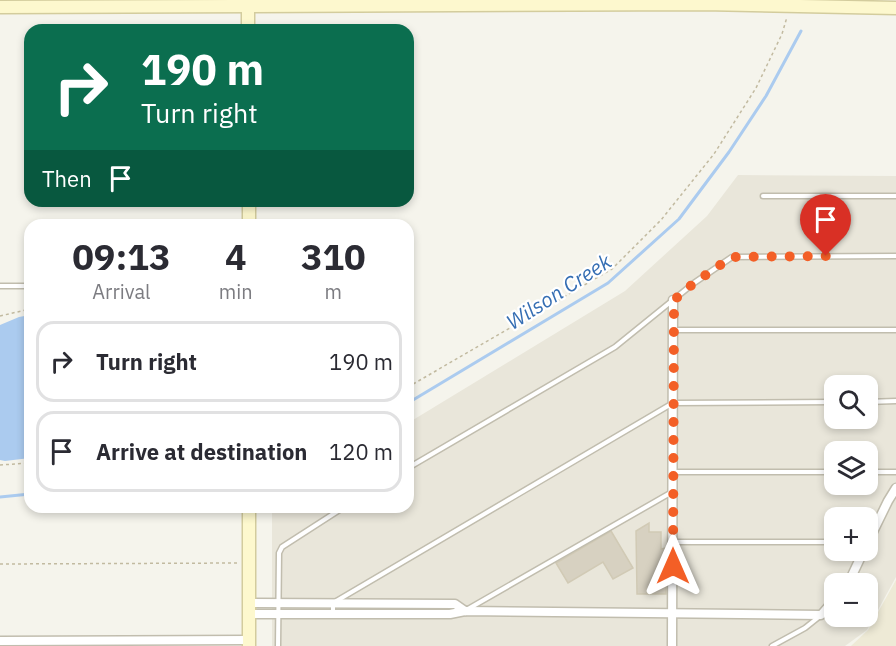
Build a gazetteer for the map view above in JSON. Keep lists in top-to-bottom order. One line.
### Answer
{"water":["Wilson Creek"],"page":{"turn":["190 m","Turn right"],"then":"Then","eta":["09:13","Arrival","4","min","310","m"],"list":[{"name":"Turn right","value":"190 m"},{"name":"Arrive at destination","value":"120 m"}],"map_buttons":["+","−"]}}
